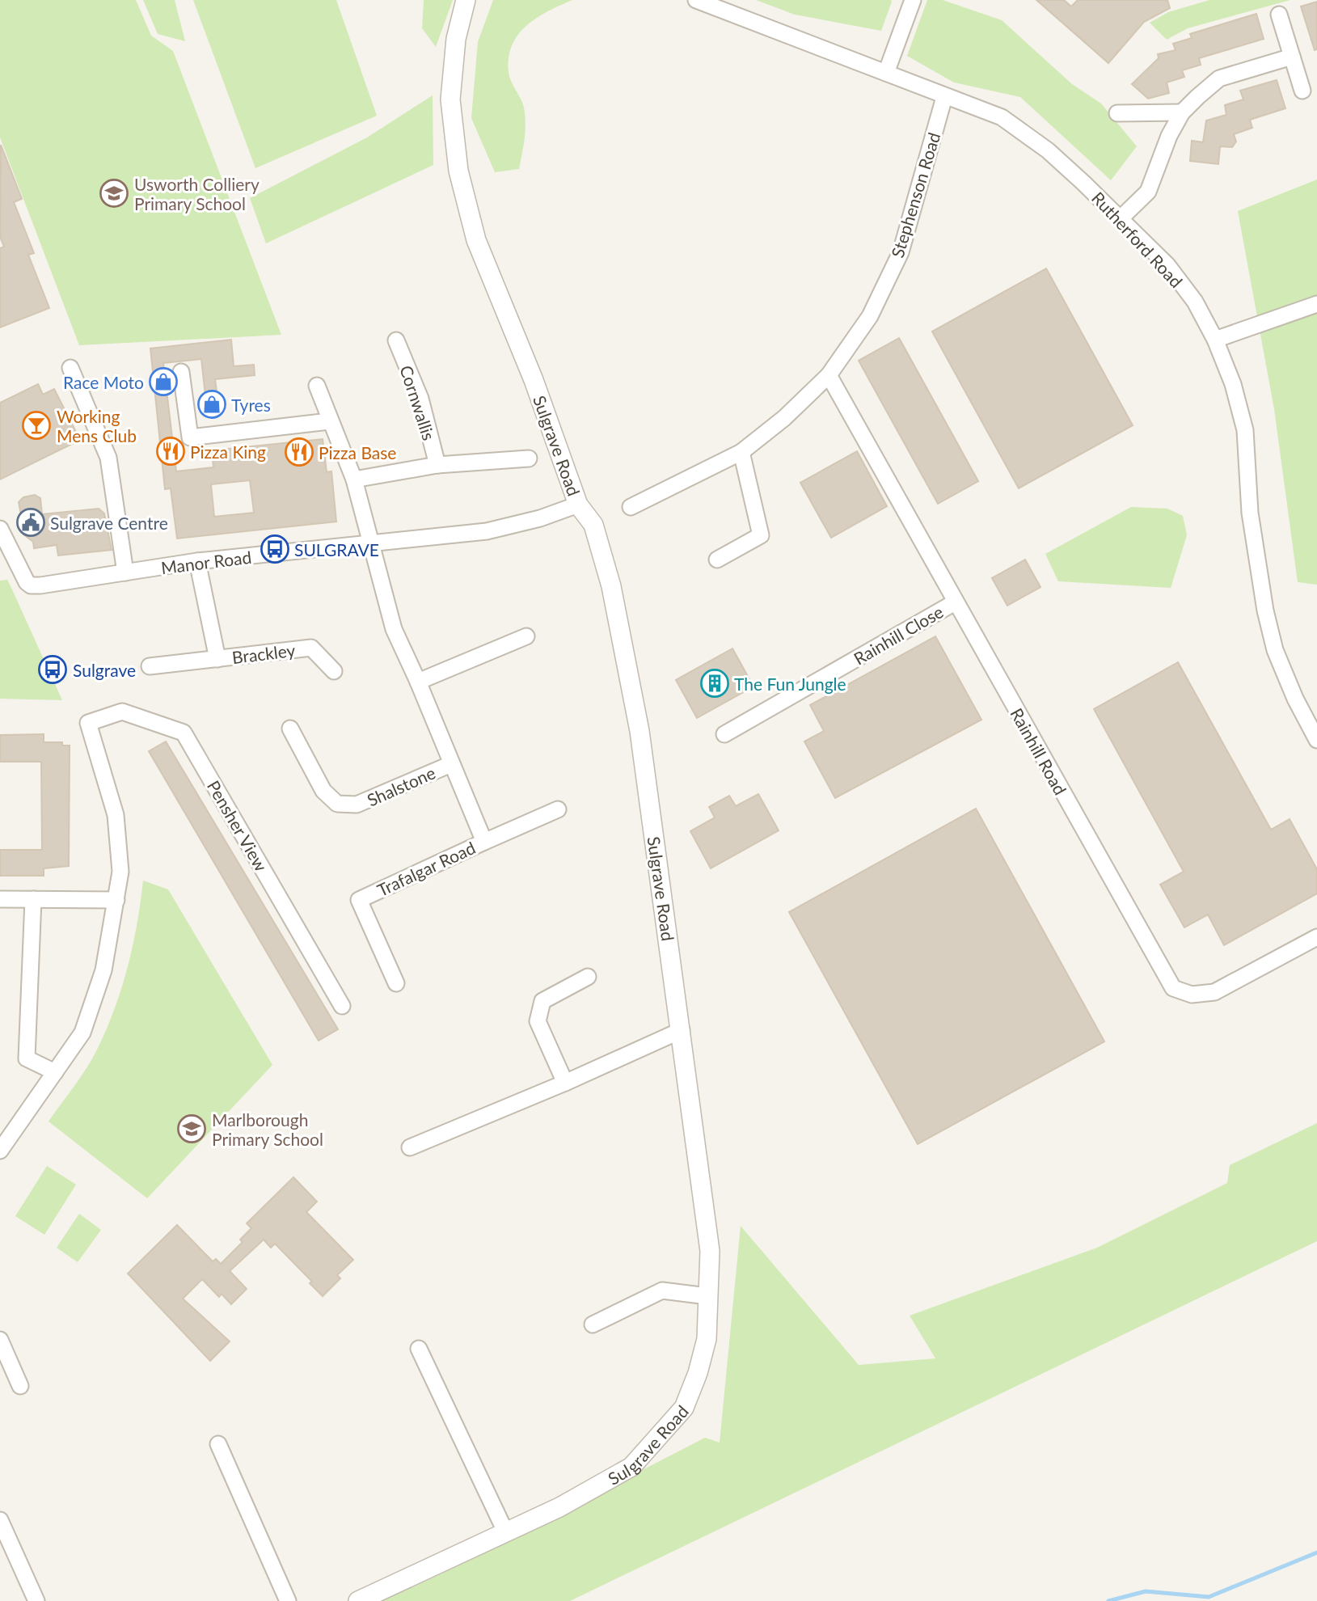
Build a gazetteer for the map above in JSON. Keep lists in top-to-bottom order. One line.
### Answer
{"streets":{"street":["Stephenson Road","Rutherford Road","Cornwallis","Sulgrave Road","Manor Road","Rainhill Close","Brackley","Rainhill Road","Shalstone","Pensher View","Trafalgar Road"]},"crossings":[["Stephenson Road","Rutherford Road"],["Stephenson Road","Rainhill Road"],["Cornwallis","Trafalgar Road"],["Sulgrave Road","Manor Road"],["Manor Road","Brackley"],["Manor Road","Trafalgar Road"],["Rainhill Close","Rainhill Road"],["Shalstone","Trafalgar Road"]],"places":{"school or university":["Usworth Colliery Primary School","Marlborough Primary School"],"shop":["Race Moto","Tyres"],"bar":["Working Mens Club"],"restaurant":["Pizza King","Pizza Base"],"public building":["Sulgrave Centre"],"bus stop":["SULGRAVE","Sulgrave"],"building":["The Fun Jungle"]}}
